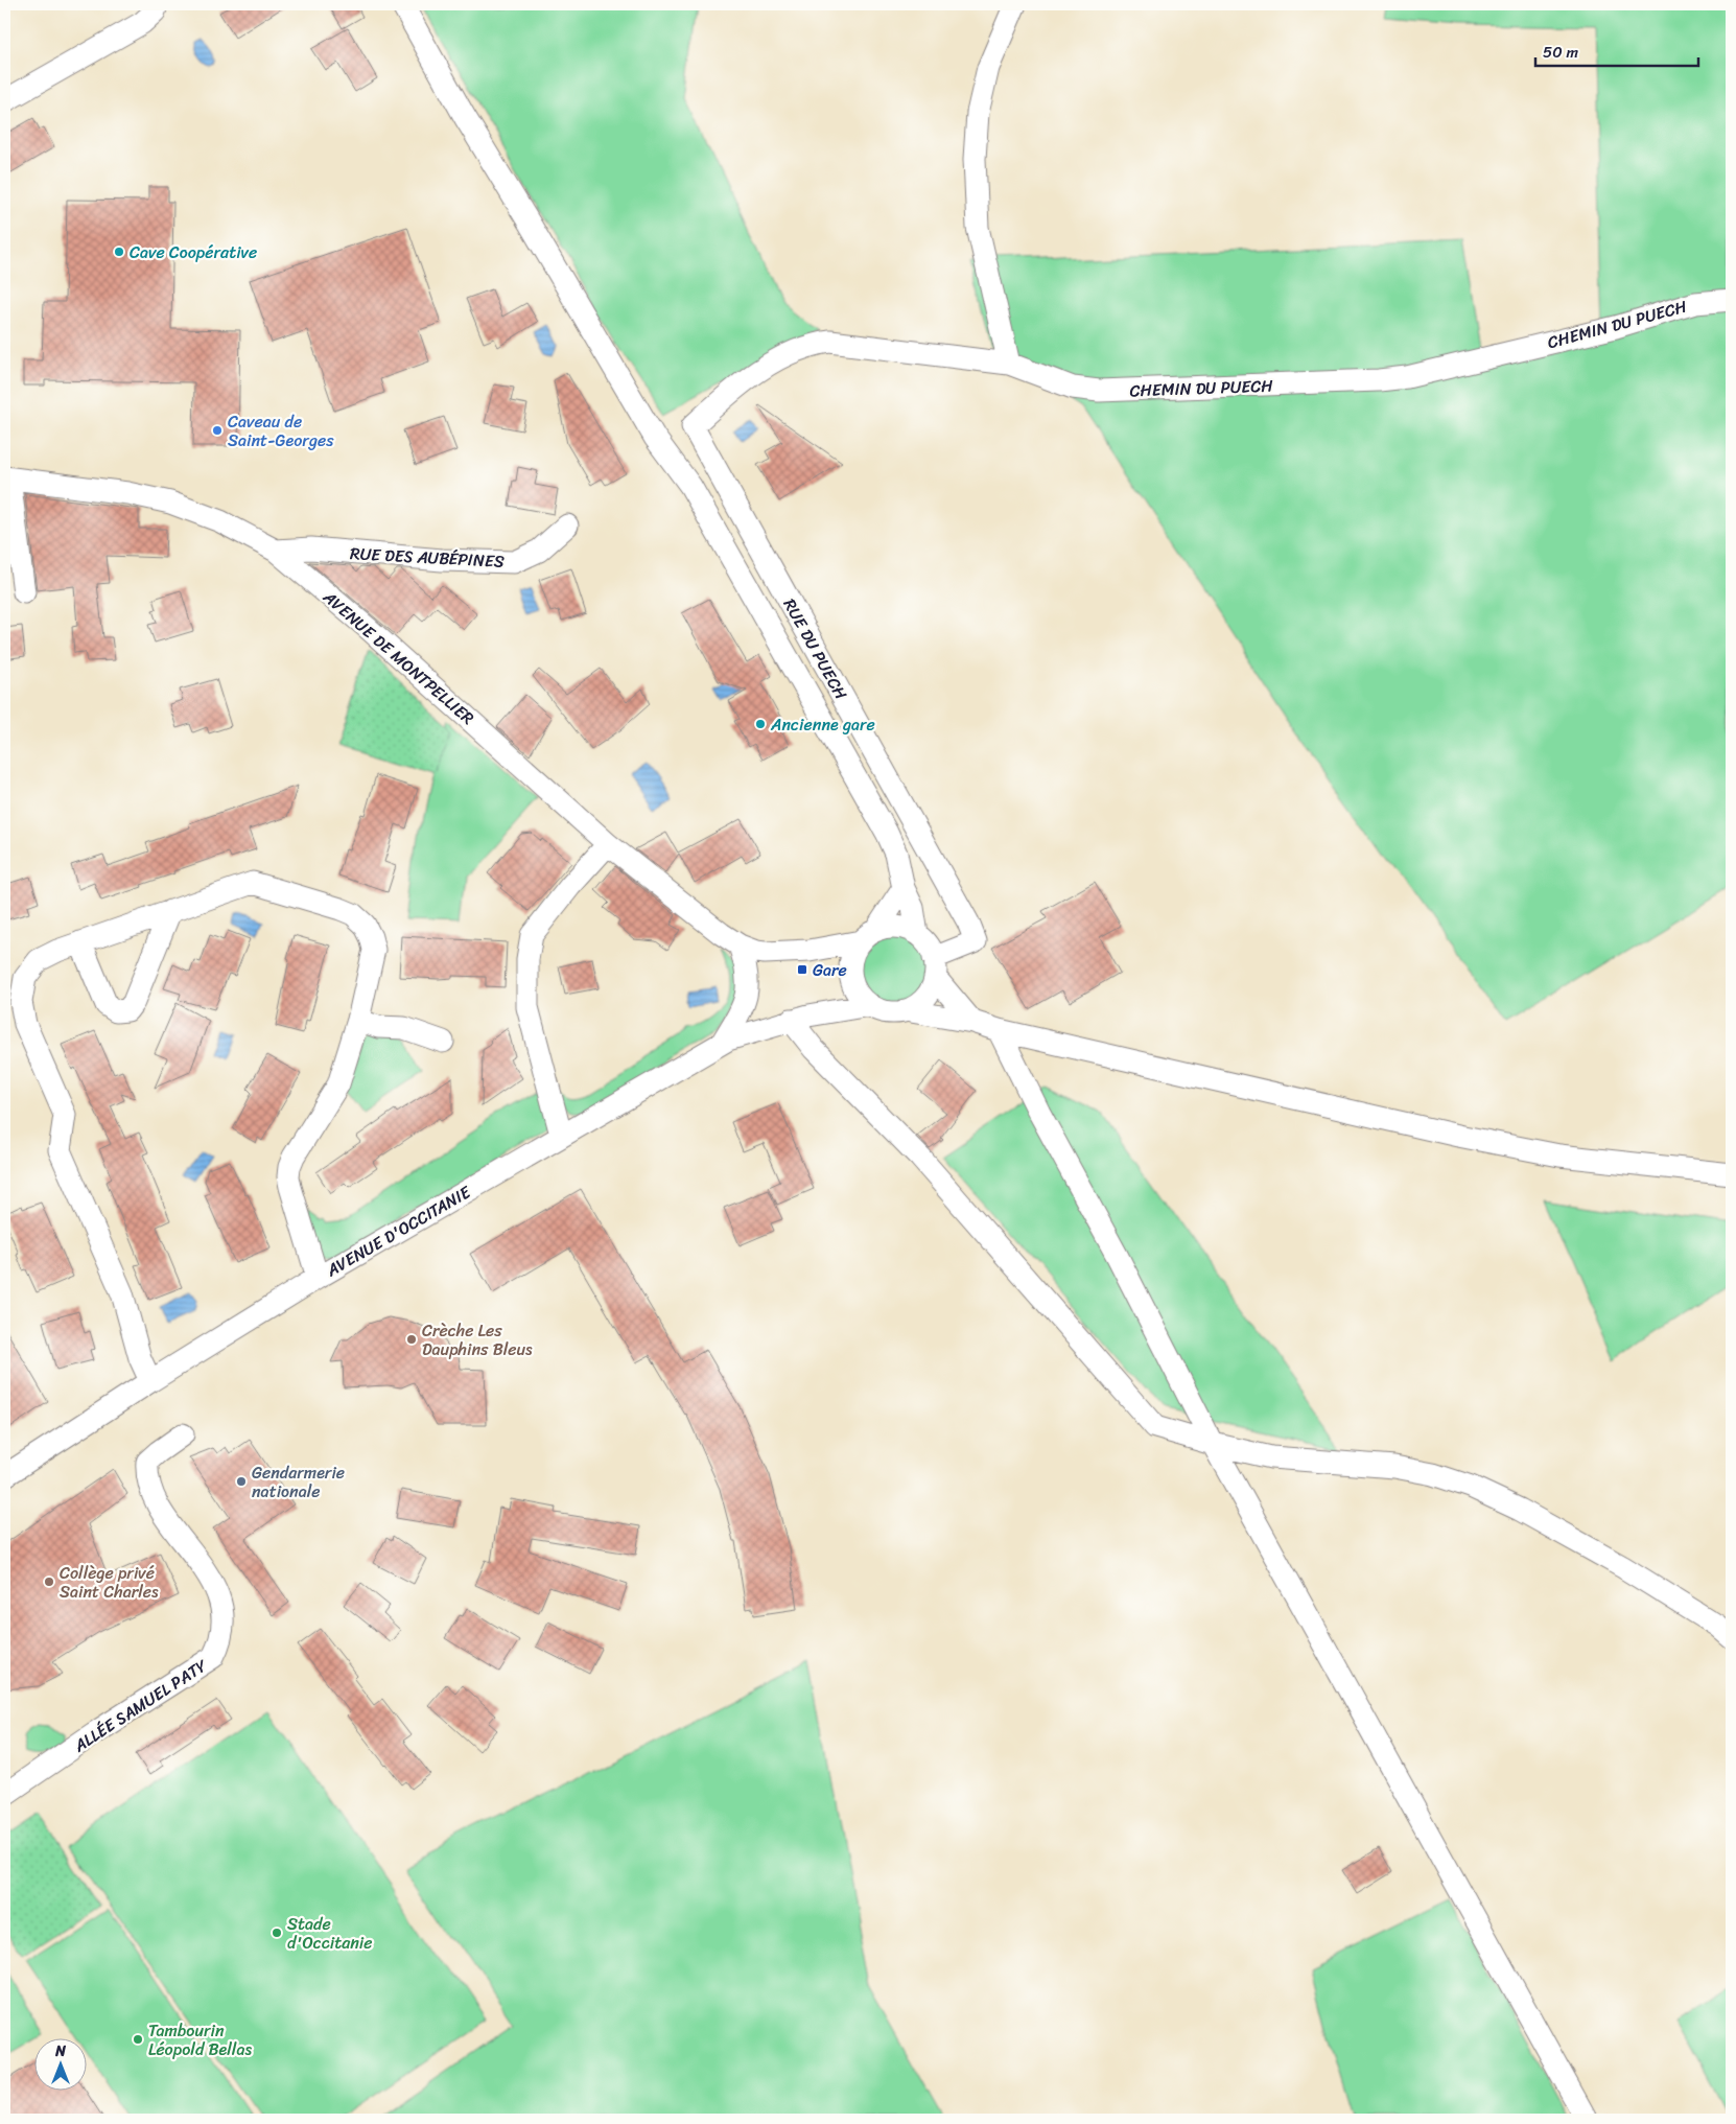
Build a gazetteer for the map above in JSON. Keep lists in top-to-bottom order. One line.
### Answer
{"streets":{"street":["CHEMIN DU PUECH","RUE DES AUBÉPINES","RUE DU PUECH","AVENUE DE MONTPELLIER","AVENUE D'OCCITANIE","ALLÉE SAMUEL PATY"]},"crossings":[["CHEMIN DU PUECH","RUE DU PUECH"],["RUE DES AUBÉPINES","AVENUE DE MONTPELLIER"],["RUE DU PUECH","AVENUE DE MONTPELLIER"],["RUE DU PUECH","AVENUE D'OCCITANIE"],["AVENUE DE MONTPELLIER","AVENUE D'OCCITANIE"]],"places":{"other":["Cave Coopérative","Caveau de Saint-Georges","Ancienne gare","Crèche Les Dauphins Bleus","Gendarmerie nationale","Collège privé Saint Charles","Stade d'Occitanie","Tambourin Léopold Bellas"],"transit":["Gare"]},"scale_bar":"50 m","north":"top"}
